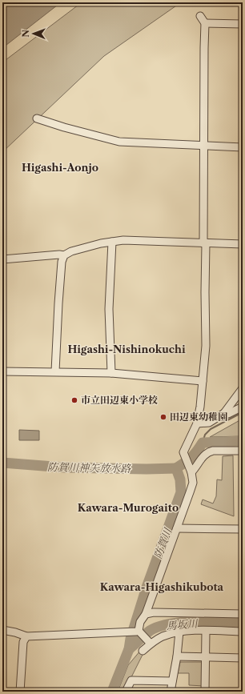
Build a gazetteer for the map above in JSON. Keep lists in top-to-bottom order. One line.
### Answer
{"districts":["Higashi-Aonjo","Higashi-Nishinokuchi","Kawara-Murogaito","Kawara-Higashikubota"],"water":["防賀川神矢放水路","防賀川","馬坂川"],"places":["市立田辺東小学校","田辺東幼稚園"],"north":"left"}
